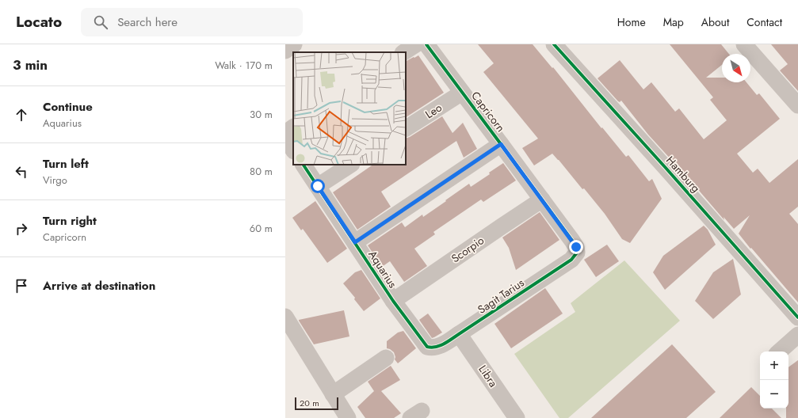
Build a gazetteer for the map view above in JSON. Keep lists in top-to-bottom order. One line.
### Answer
{"streets":{"street":["Leo","Capricorn","Hamburg","Scorpio","Aquarius","Sagit Tarius","Libra"]},"crossings":[["Leo","Capricorn"],["Capricorn","Scorpio"],["Capricorn","Sagit Tarius"],["Scorpio","Aquarius"],["Aquarius","Sagit Tarius"],["Sagit Tarius","Libra"]],"scale_bar":"20 m","north":"bottom right","page":{"header":"Locato","search":"Search here","nav":["Home","Map","About","Contact"],"heading":["3 min","Walk · 170 m"],"list":[["Continue","Aquarius","30 m"],["Turn left","Virgo","80 m"],["Turn right","Capricorn","60 m"],"Arrive at destination"],"map_buttons":["+","−"],"scale":"20 m"}}
